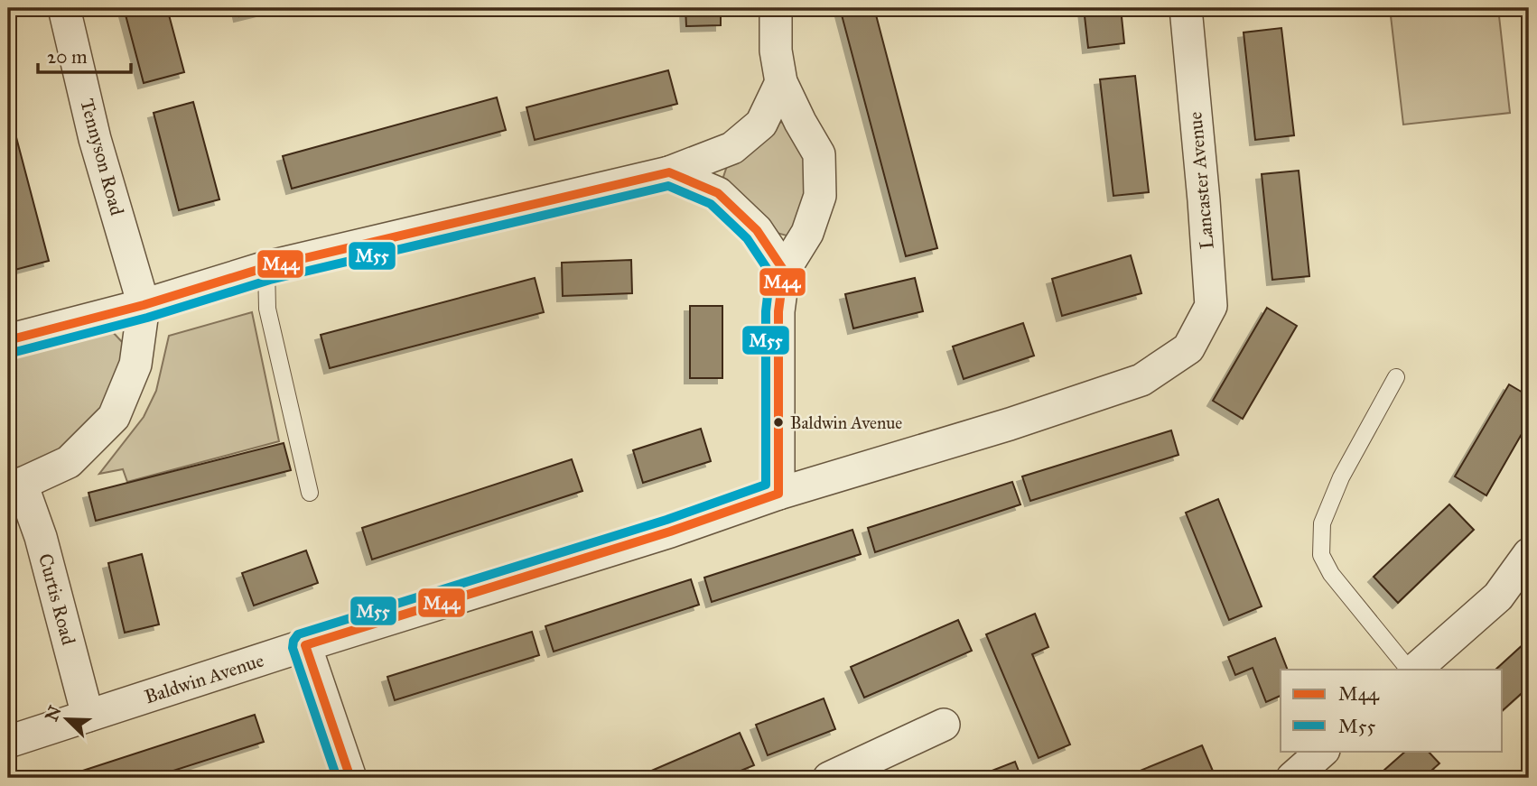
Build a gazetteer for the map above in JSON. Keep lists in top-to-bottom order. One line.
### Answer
{"streets":{"street":["Tennyson Road","Lancaster Avenue","Curtis Road","Baldwin Avenue"]},"crossings":[["Lancaster Avenue","Baldwin Avenue"],["Curtis Road","Baldwin Avenue"]],"places":["Baldwin Avenue"],"lines":["transit line M44","transit line M55"],"legend":["M44","M55"],"scale_bar":"20 m","north":"top left"}
